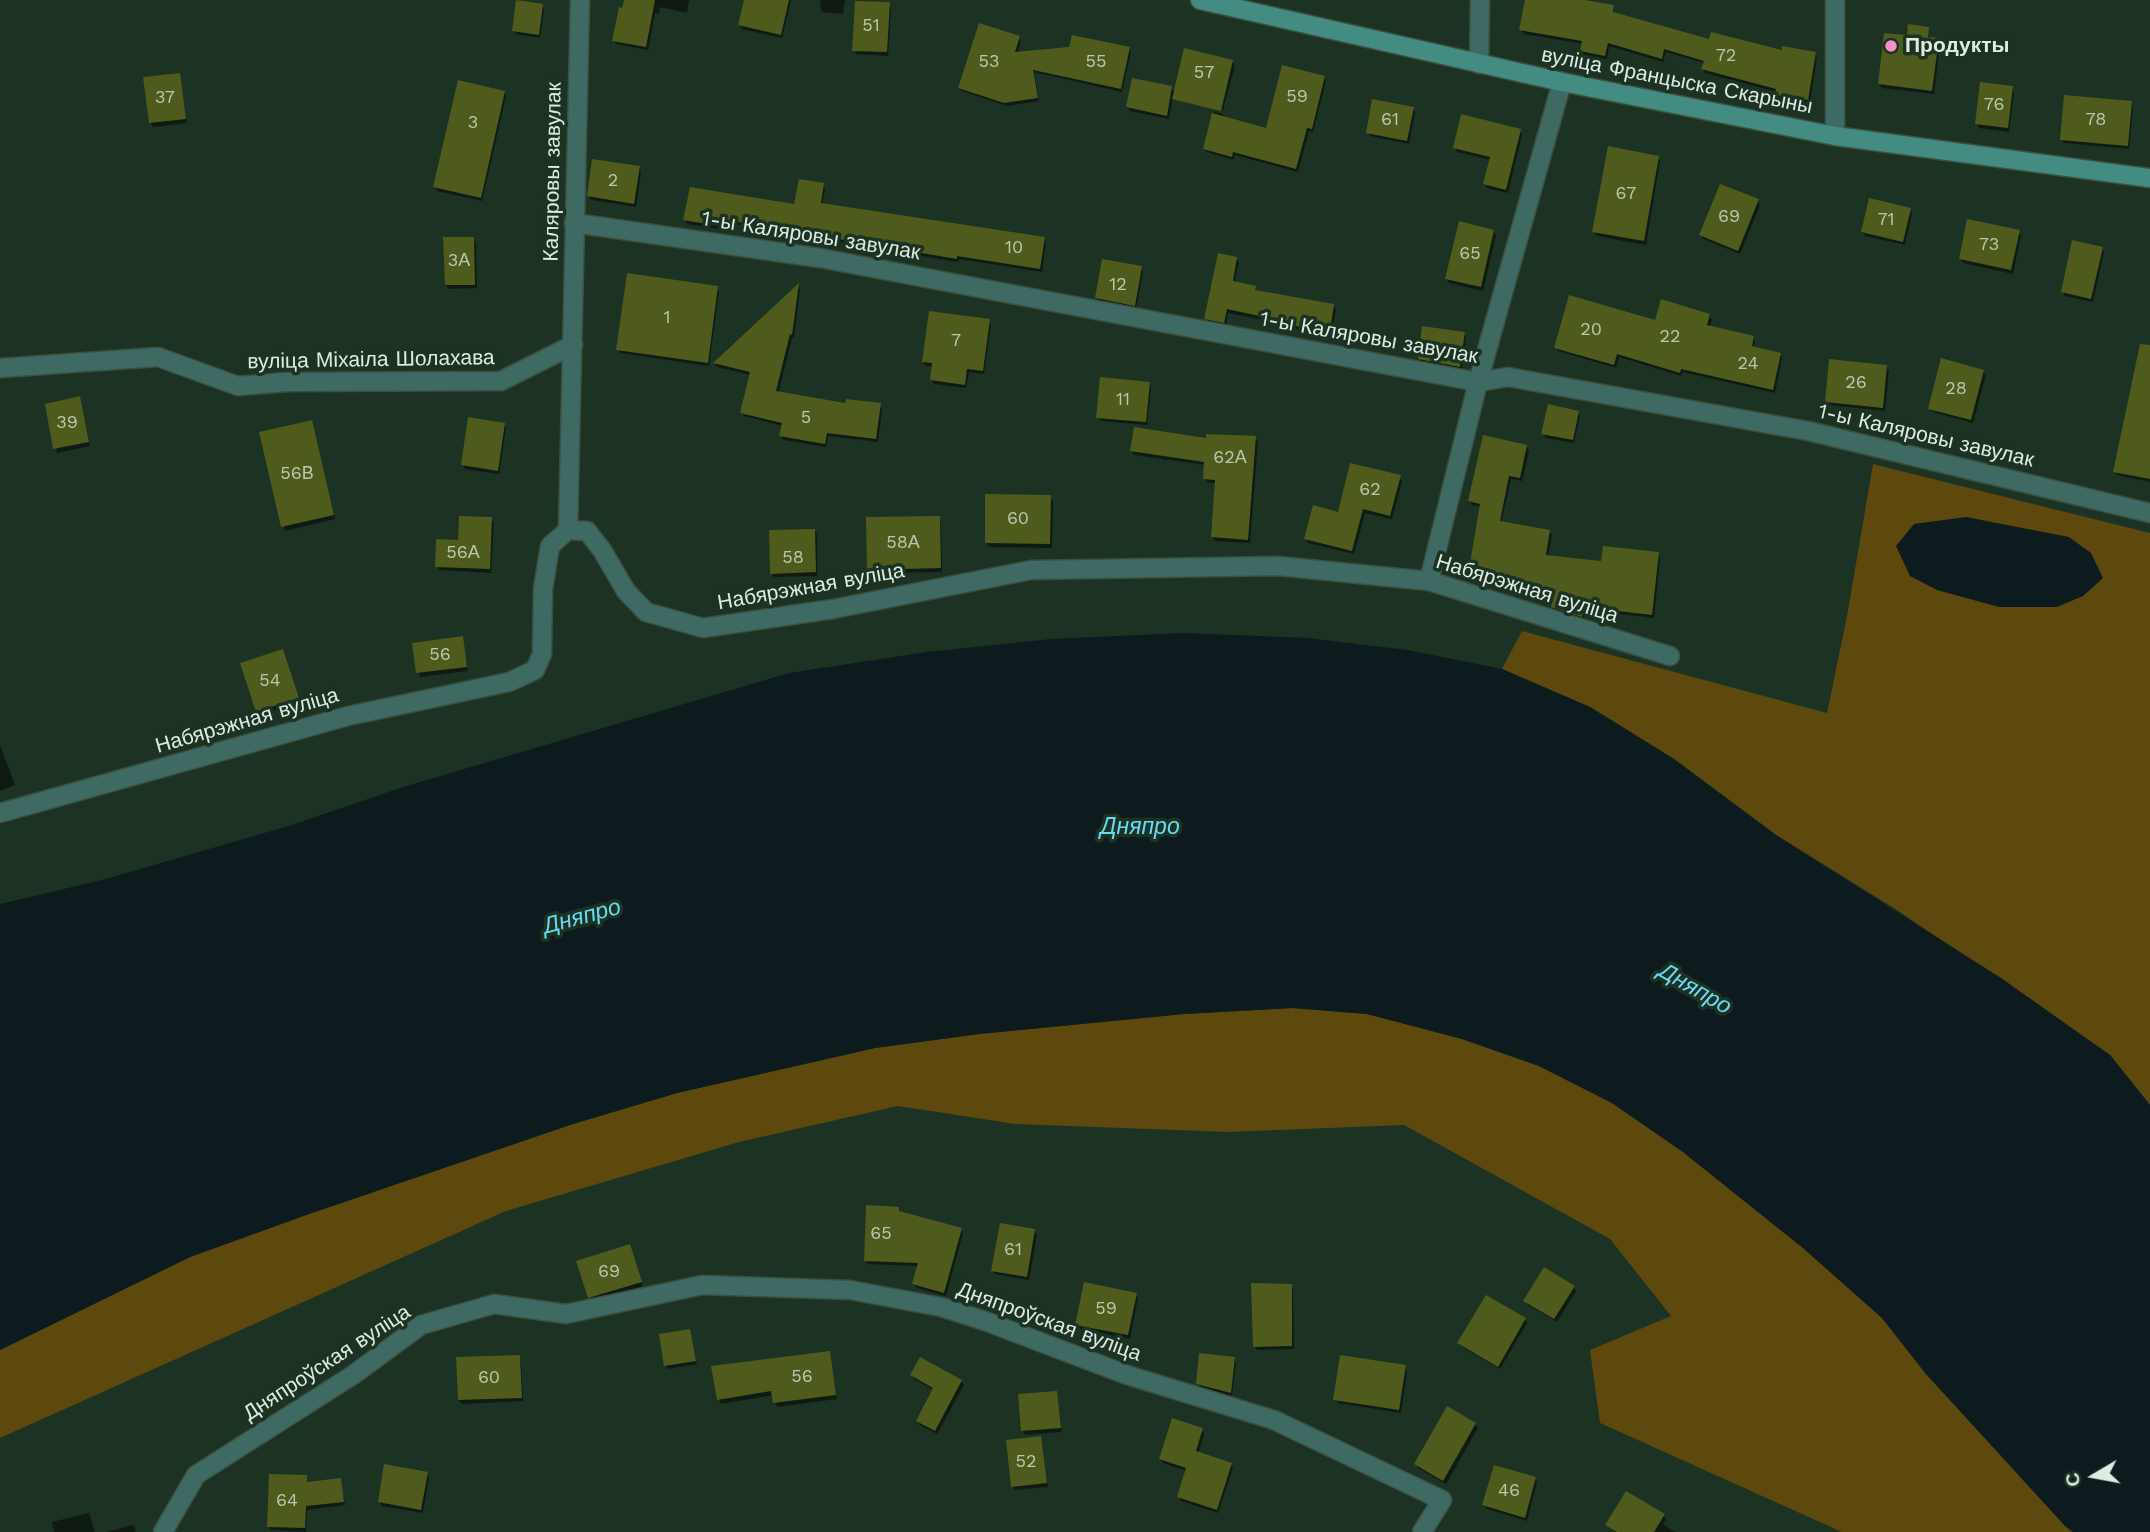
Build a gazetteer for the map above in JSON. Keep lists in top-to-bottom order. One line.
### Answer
{"streets":{"main road":["вуліца Францыска Скарыны"],"street":["Каляровы завулак","1-ы Каляровы завулак","вуліца Міхаіла Шолахава","Набярэжная вуліца","Дняпроўская вуліца"]},"crossings":[["Каляровы завулак","1-ы Каляровы завулак"],["Каляровы завулак","вуліца Міхаіла Шолахава"],["Каляровы завулак","Набярэжная вуліца"]],"water":["Дняпро"],"places":["Продукты"],"house_numbers":["51","72","53","55","57","59","37","76","61","78","3","2","67","69","71","73","10","65","3А","12","1","20","22","7","24","26","28","11","5","39","62А","56В","62","60","58А","56А","58","56","54","65","61","69","59","56","60","52","46","64"],"north":"left"}
